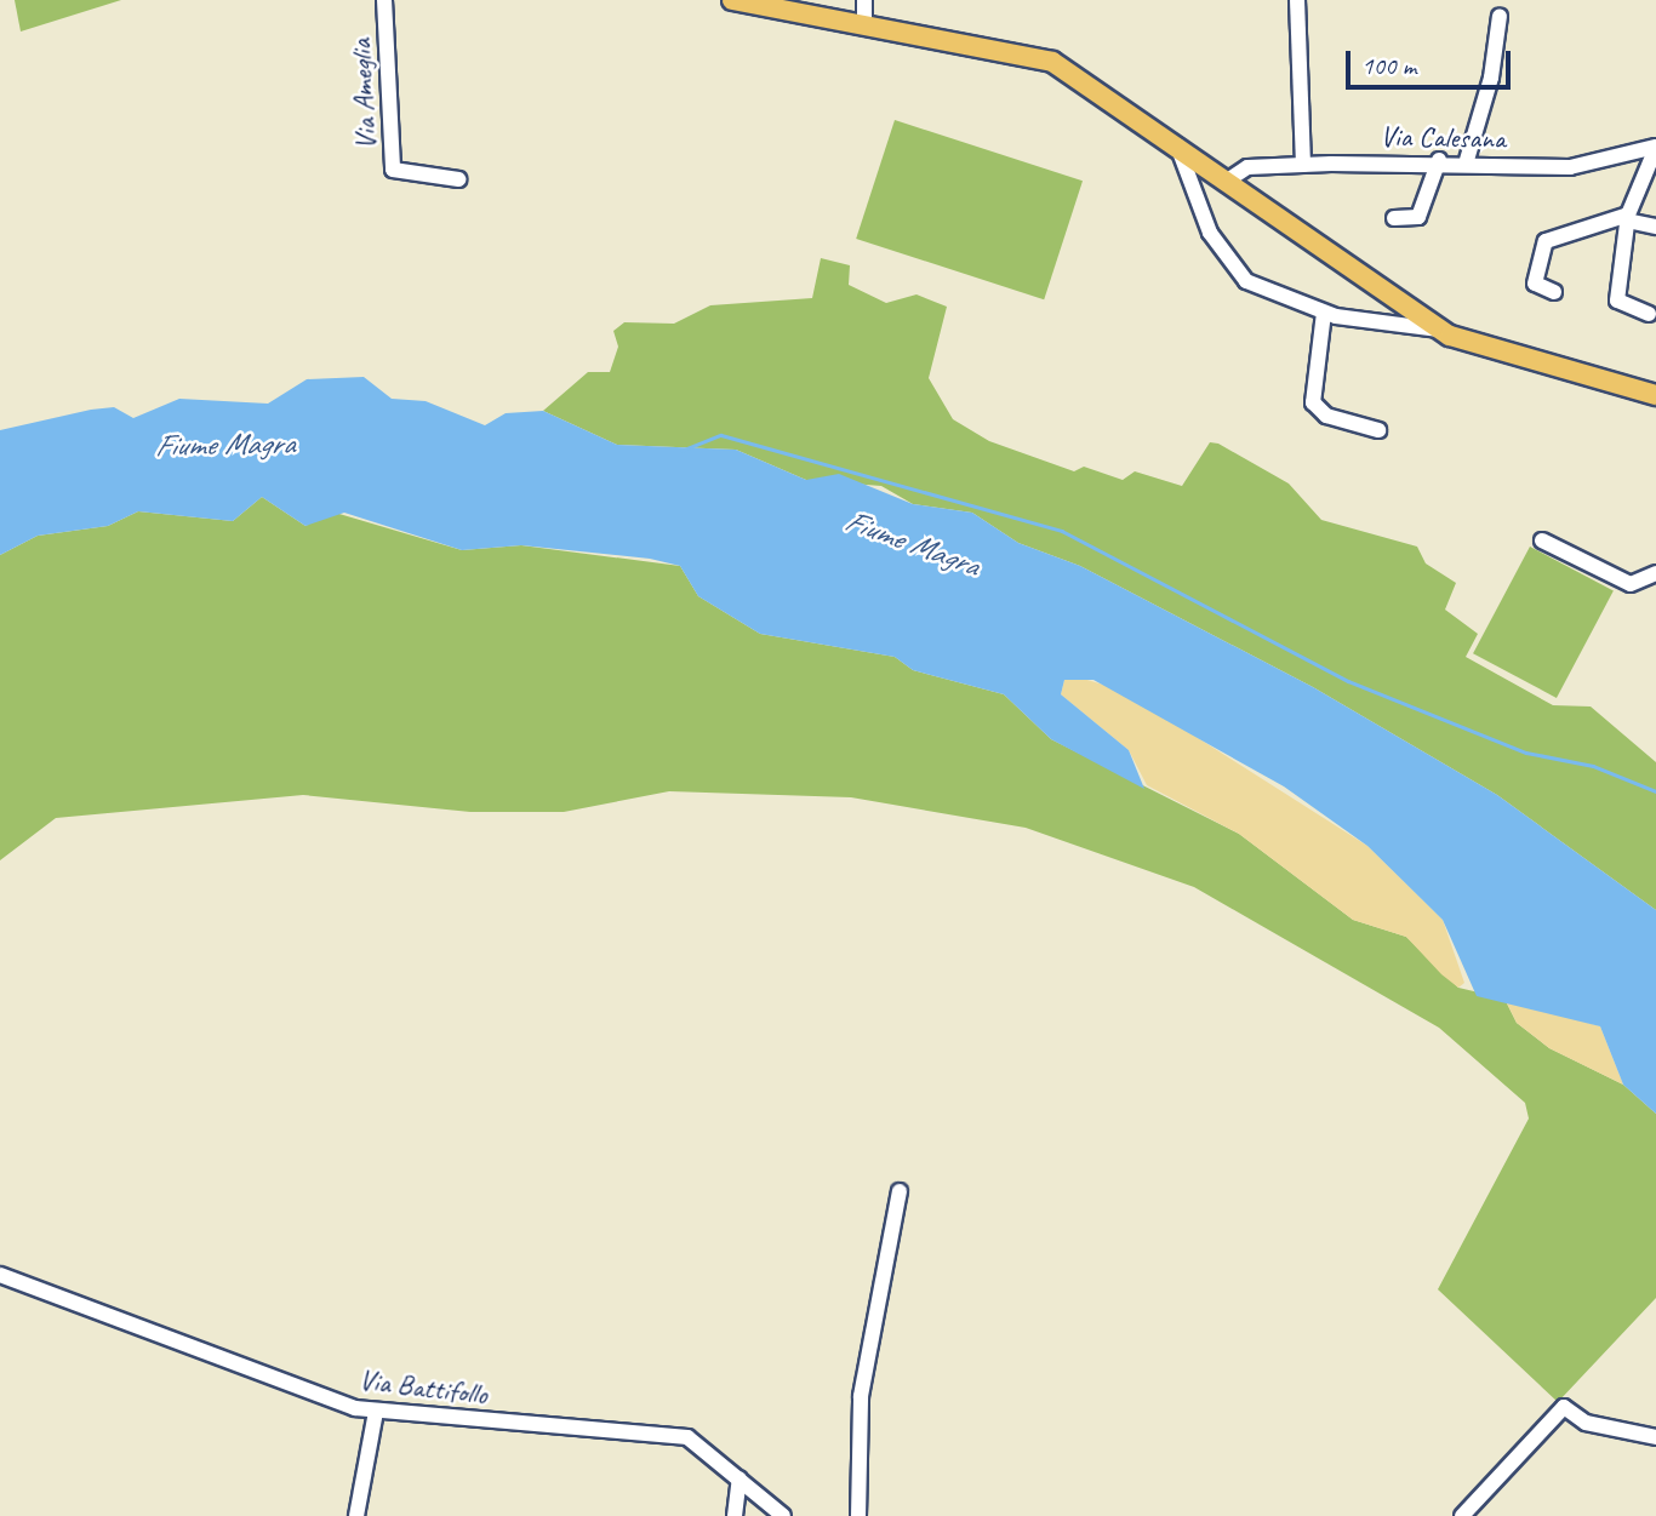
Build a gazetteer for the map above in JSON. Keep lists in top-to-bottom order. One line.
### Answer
{"streets":{"street":["Via Ameglia","Via Calesana","Via Battifollo"]},"water":["Fiume Magra"],"scale_bar":"100 m"}
